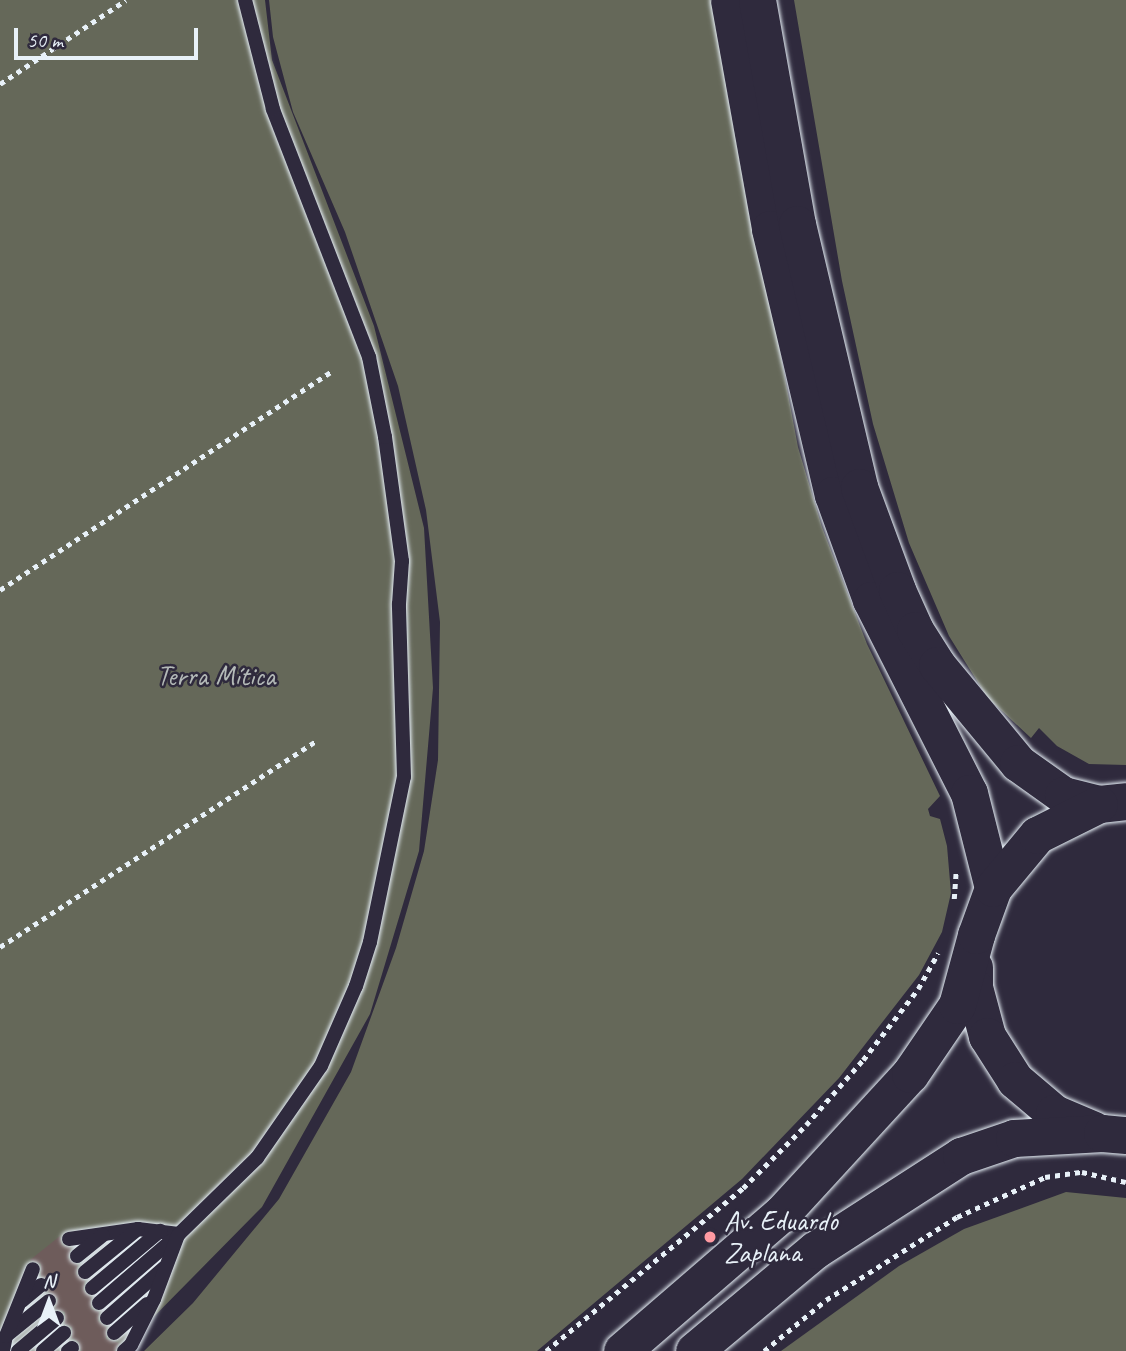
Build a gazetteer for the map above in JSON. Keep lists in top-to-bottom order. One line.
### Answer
{"parks":["Terra Mítica"],"places":["Av. Eduardo Zaplana"],"scale_bar":"50 m","north":"top"}
